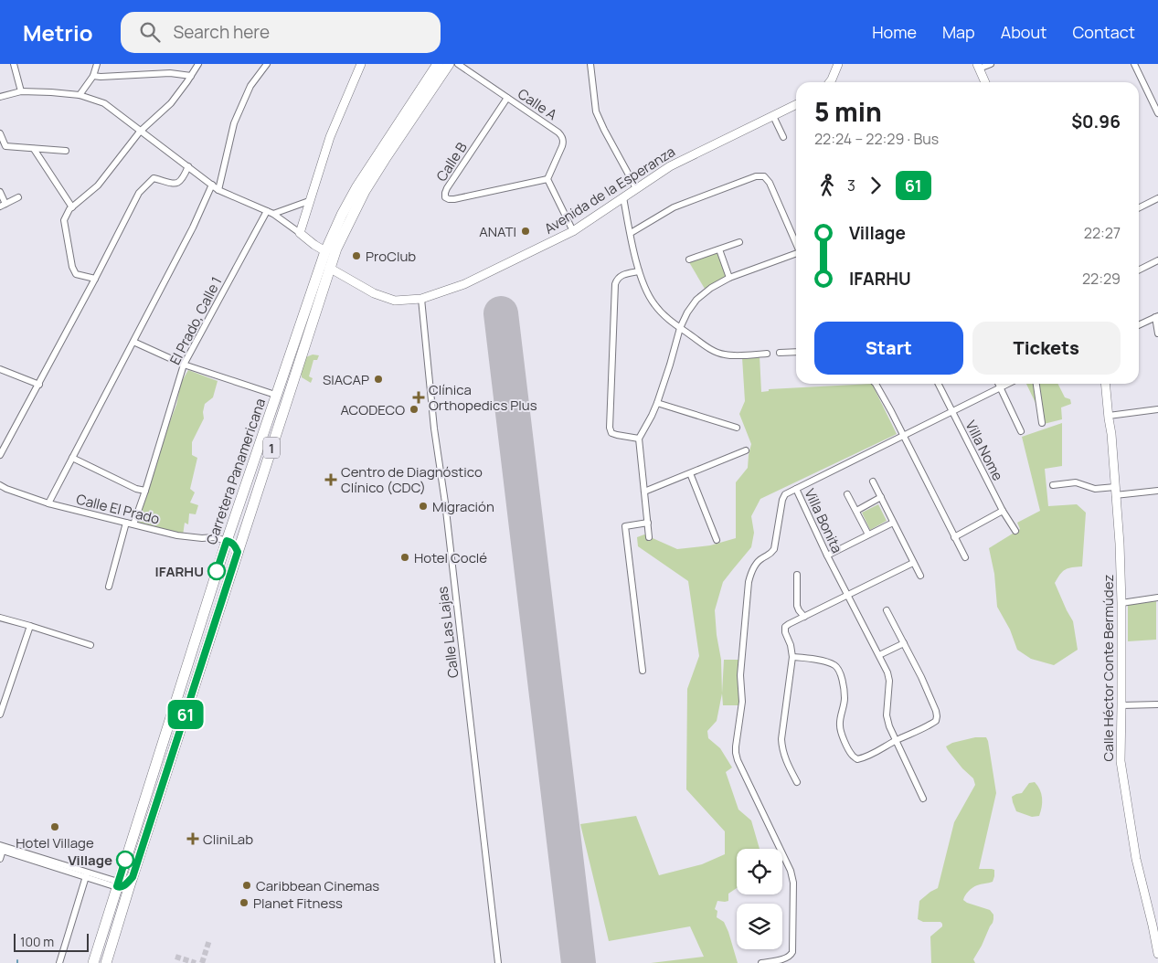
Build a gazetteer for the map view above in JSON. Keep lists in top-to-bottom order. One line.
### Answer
{"streets":{"highway":["1","Carretera Panamericana"],"street":["Calle A","Calle B","Avenida de la Esperanza","El Prado, Calle 1","Villa Nome","Calle El Prado","Villa Bonita","Calle Las Lajas","Calle Héctor Conte Bermúdez"]},"crossings":[["Calle A","Calle B"],["Avenida de la Esperanza","Carretera Panamericana"],["Avenida de la Esperanza","Calle Las Lajas"],["El Prado, Calle 1","Calle El Prado"],["Villa Nome","Villa Bonita"],["Carretera Panamericana","Calle El Prado"]],"places":{"other":["ANATI","ProClub","SIACAP","ACODECO","Migración","Hotel Coclé","IFARHU","Hotel Village","Village","Caribbean Cinemas","Planet Fitness"],"health":["Clínica Orthopedics Plus","Centro de Diagnóstico Clínico (CDC)","CliniLab"]},"lines":["bus line 61"],"scale_bar":"100 m","page":{"header":"Metrio","search":"Search here","nav":["Home","Map","About","Contact"],"on_map":"61","heading":["5 min","22:24 – 22:29 · Bus","$0.96"],"legs":["3","61"],"list":[{"name":"Village","value":"22:27"},{"name":"IFARHU","value":"22:29"}],"buttons":["Start","Tickets"],"scale":"100 m"}}
